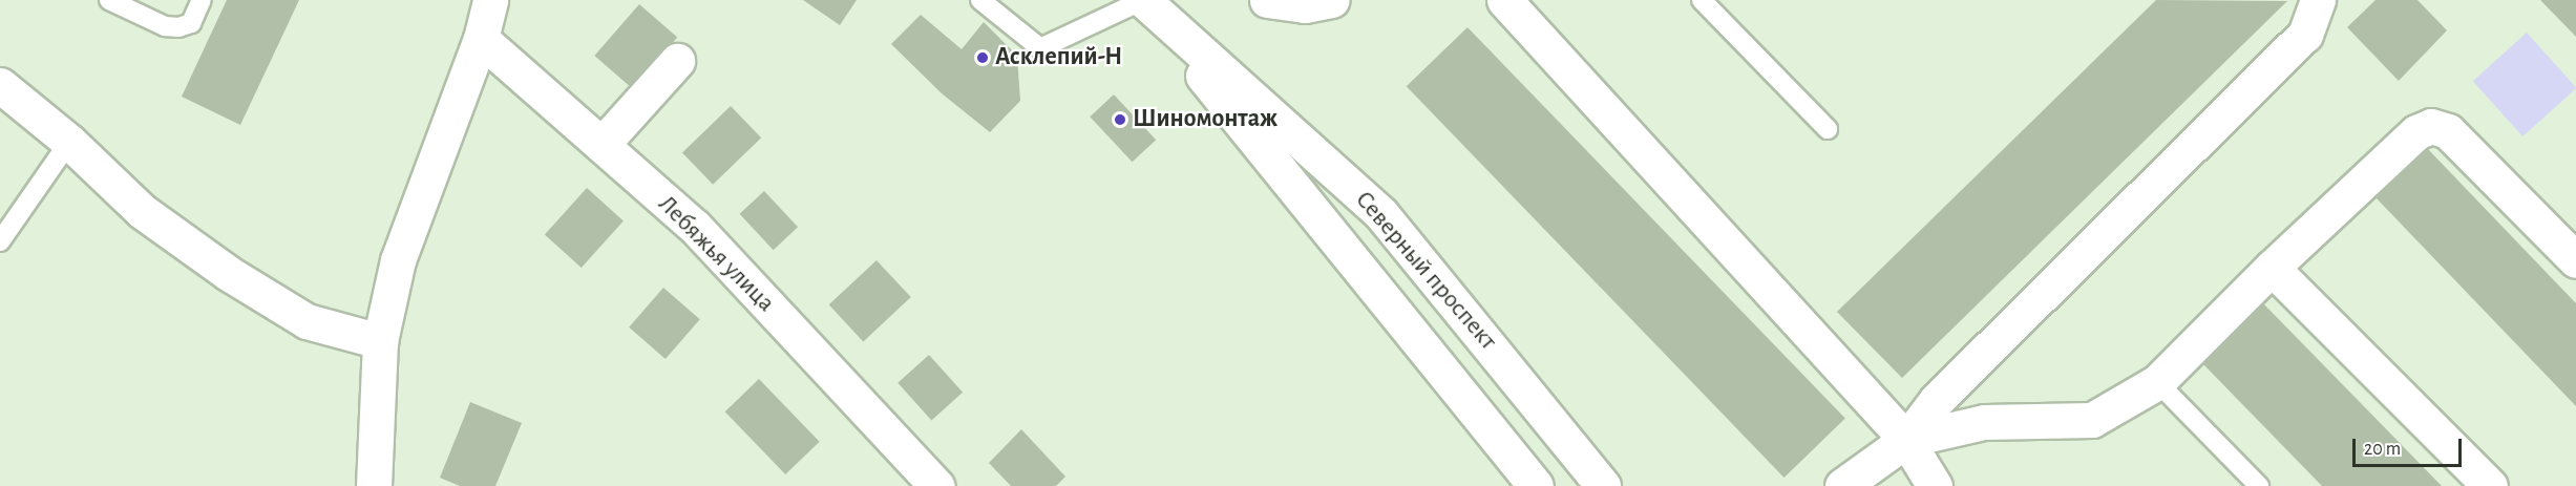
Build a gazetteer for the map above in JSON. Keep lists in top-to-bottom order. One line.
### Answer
{"streets":{"street":["Лебяжья улица","Северный проспект"]},"places":["Асклепий-Н","Шиномонтаж"],"scale_bar":"20 m"}
